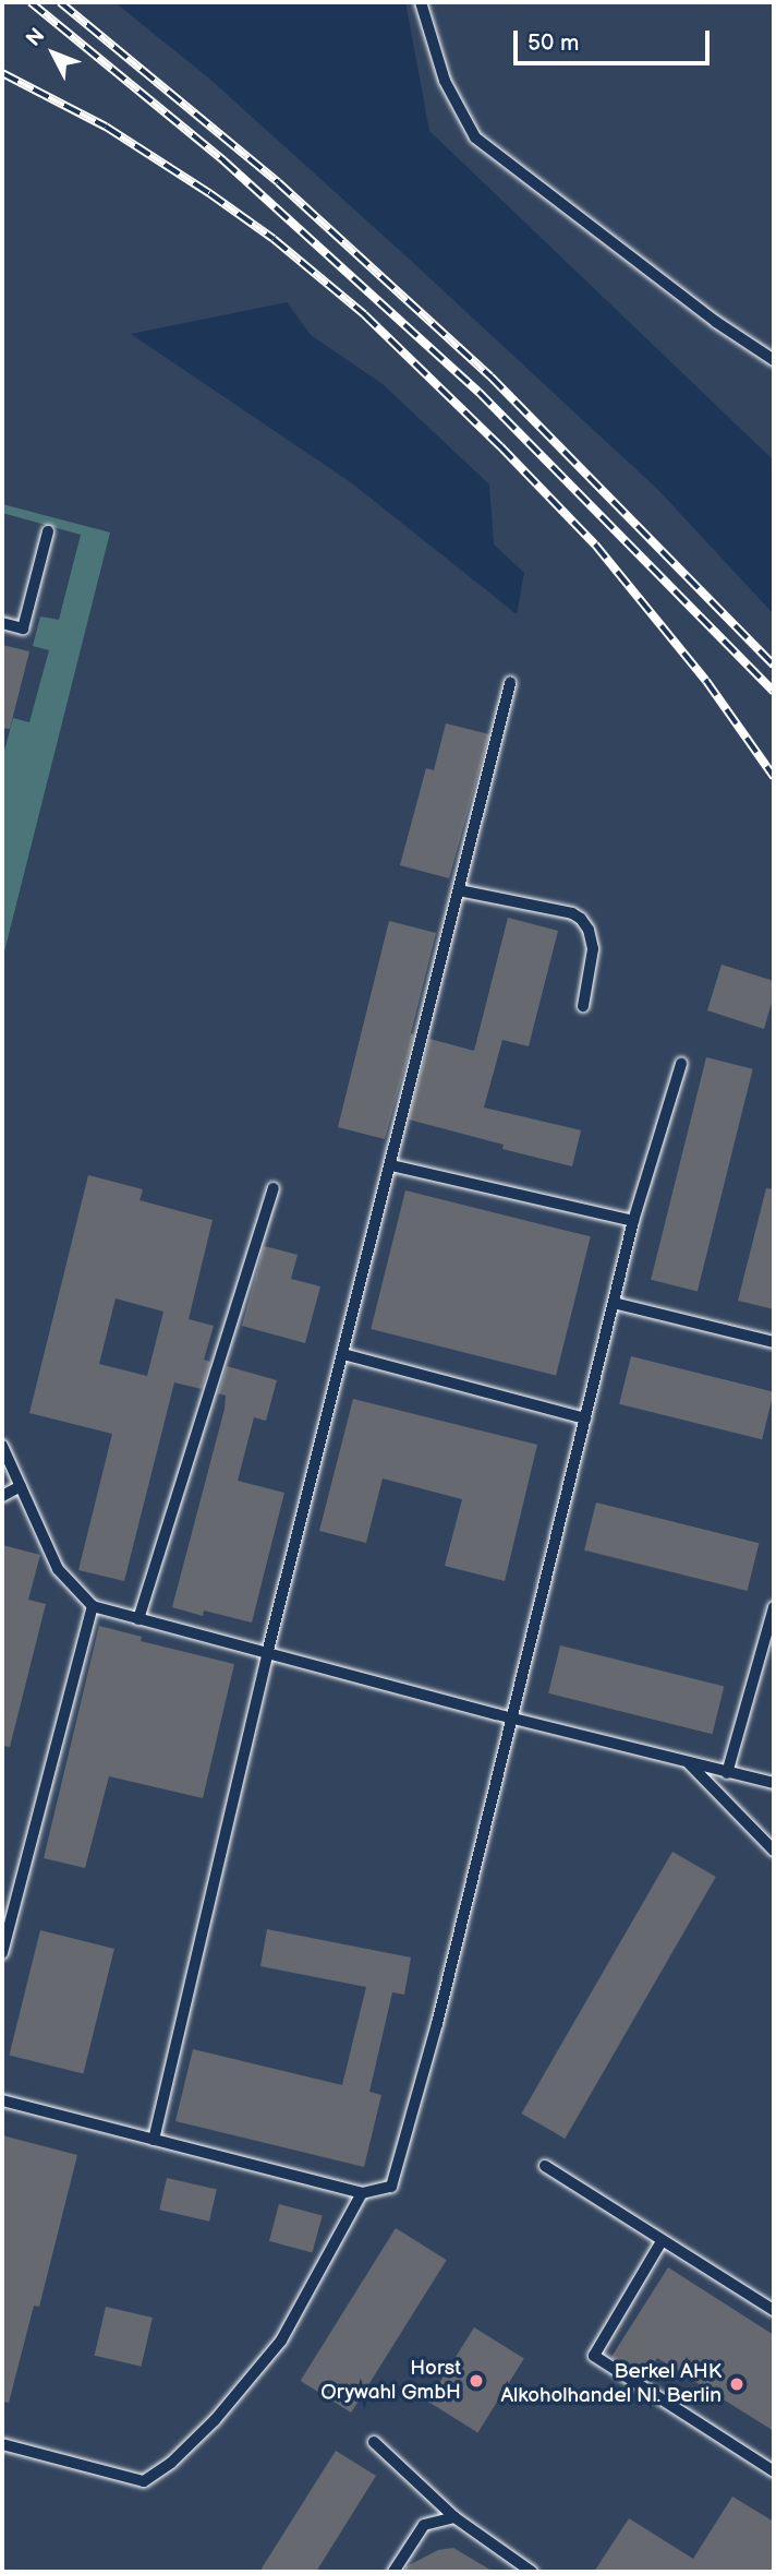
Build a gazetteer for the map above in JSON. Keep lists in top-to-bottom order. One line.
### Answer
{"places":["Horst Orywahl GmbH","Berkel AHK Alkoholhandel Nl. Berlin"],"scale_bar":"50 m","north":"top left"}
